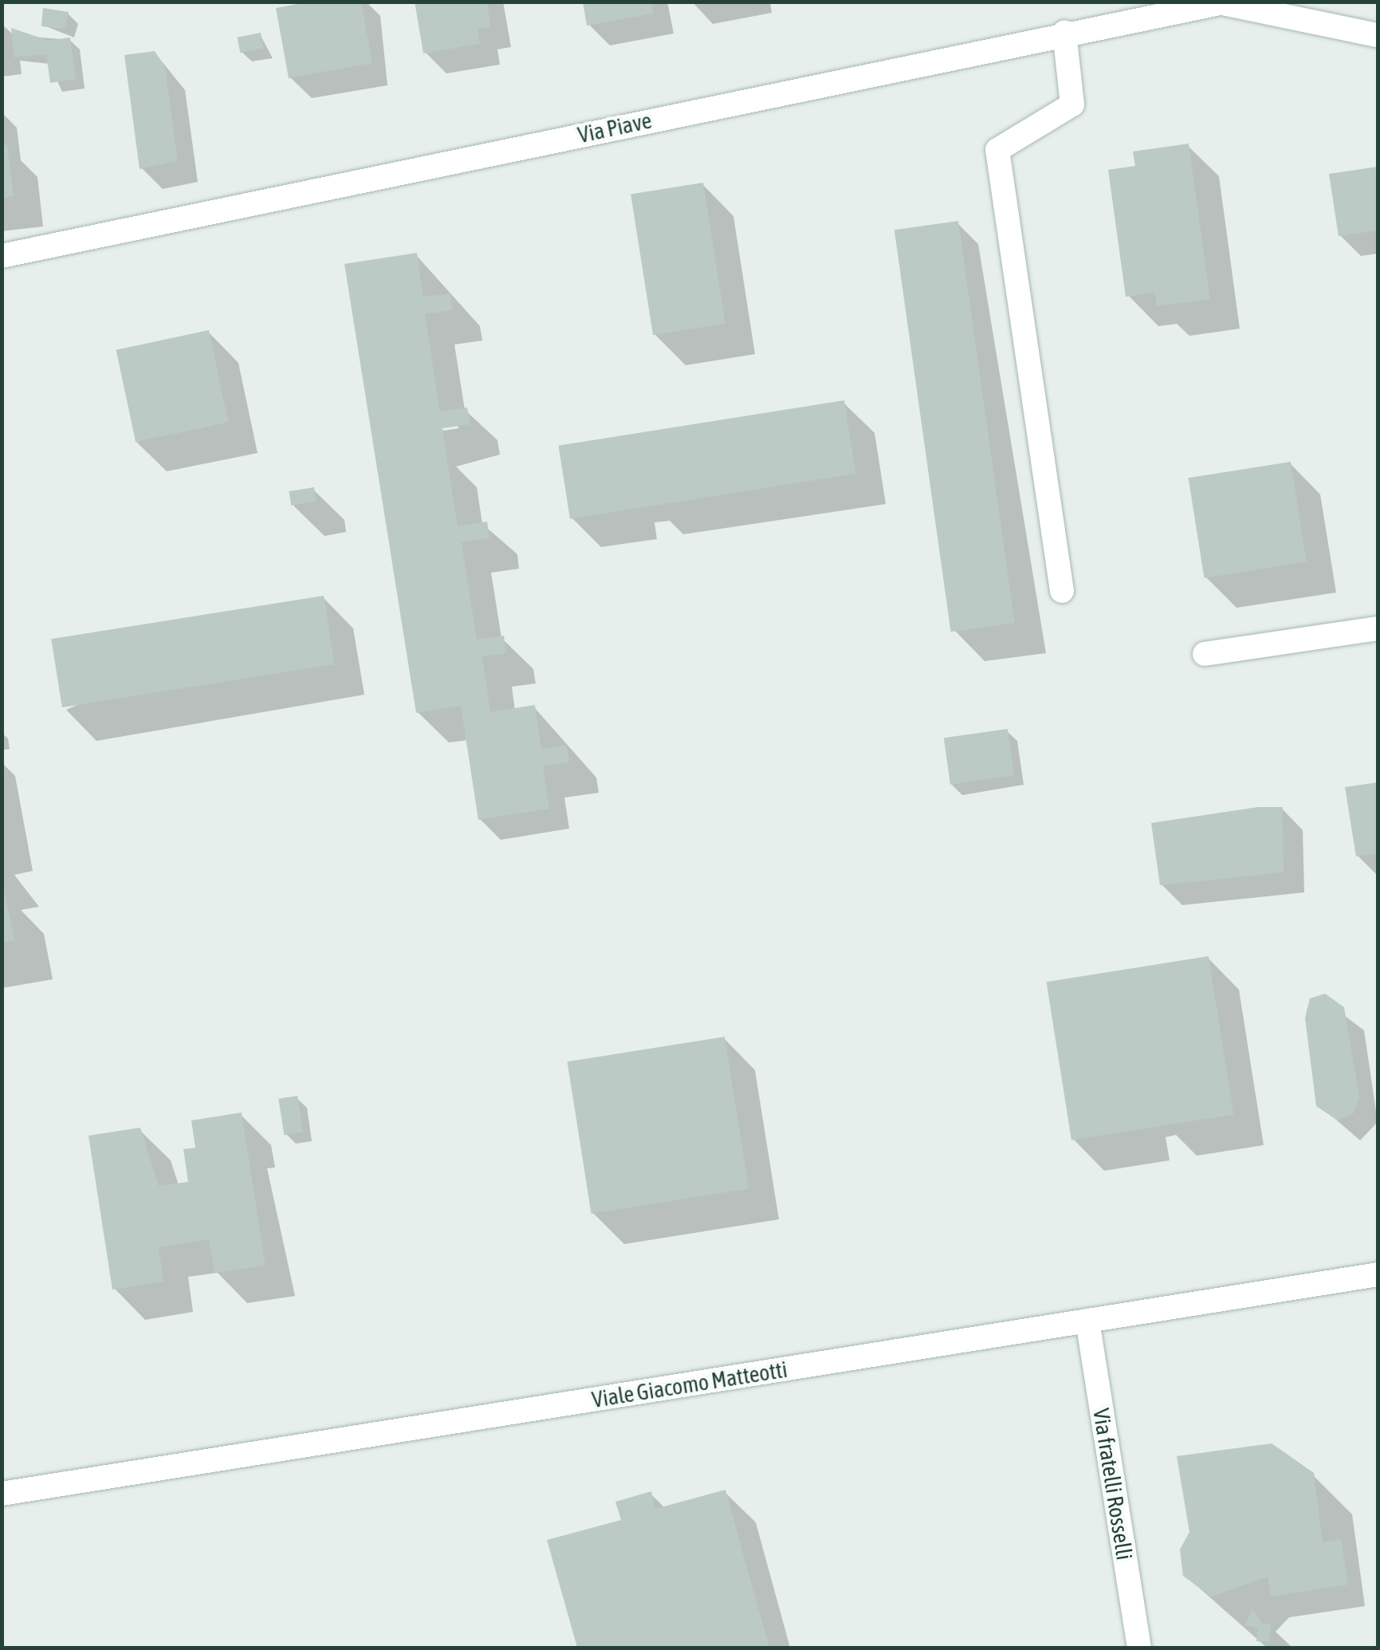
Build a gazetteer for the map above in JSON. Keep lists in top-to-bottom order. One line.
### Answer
{"streets":{"street":["Via Piave","Viale Giacomo Matteotti","Via fratelli Rosselli"]},"crossings":[["Viale Giacomo Matteotti","Via fratelli Rosselli"]]}
